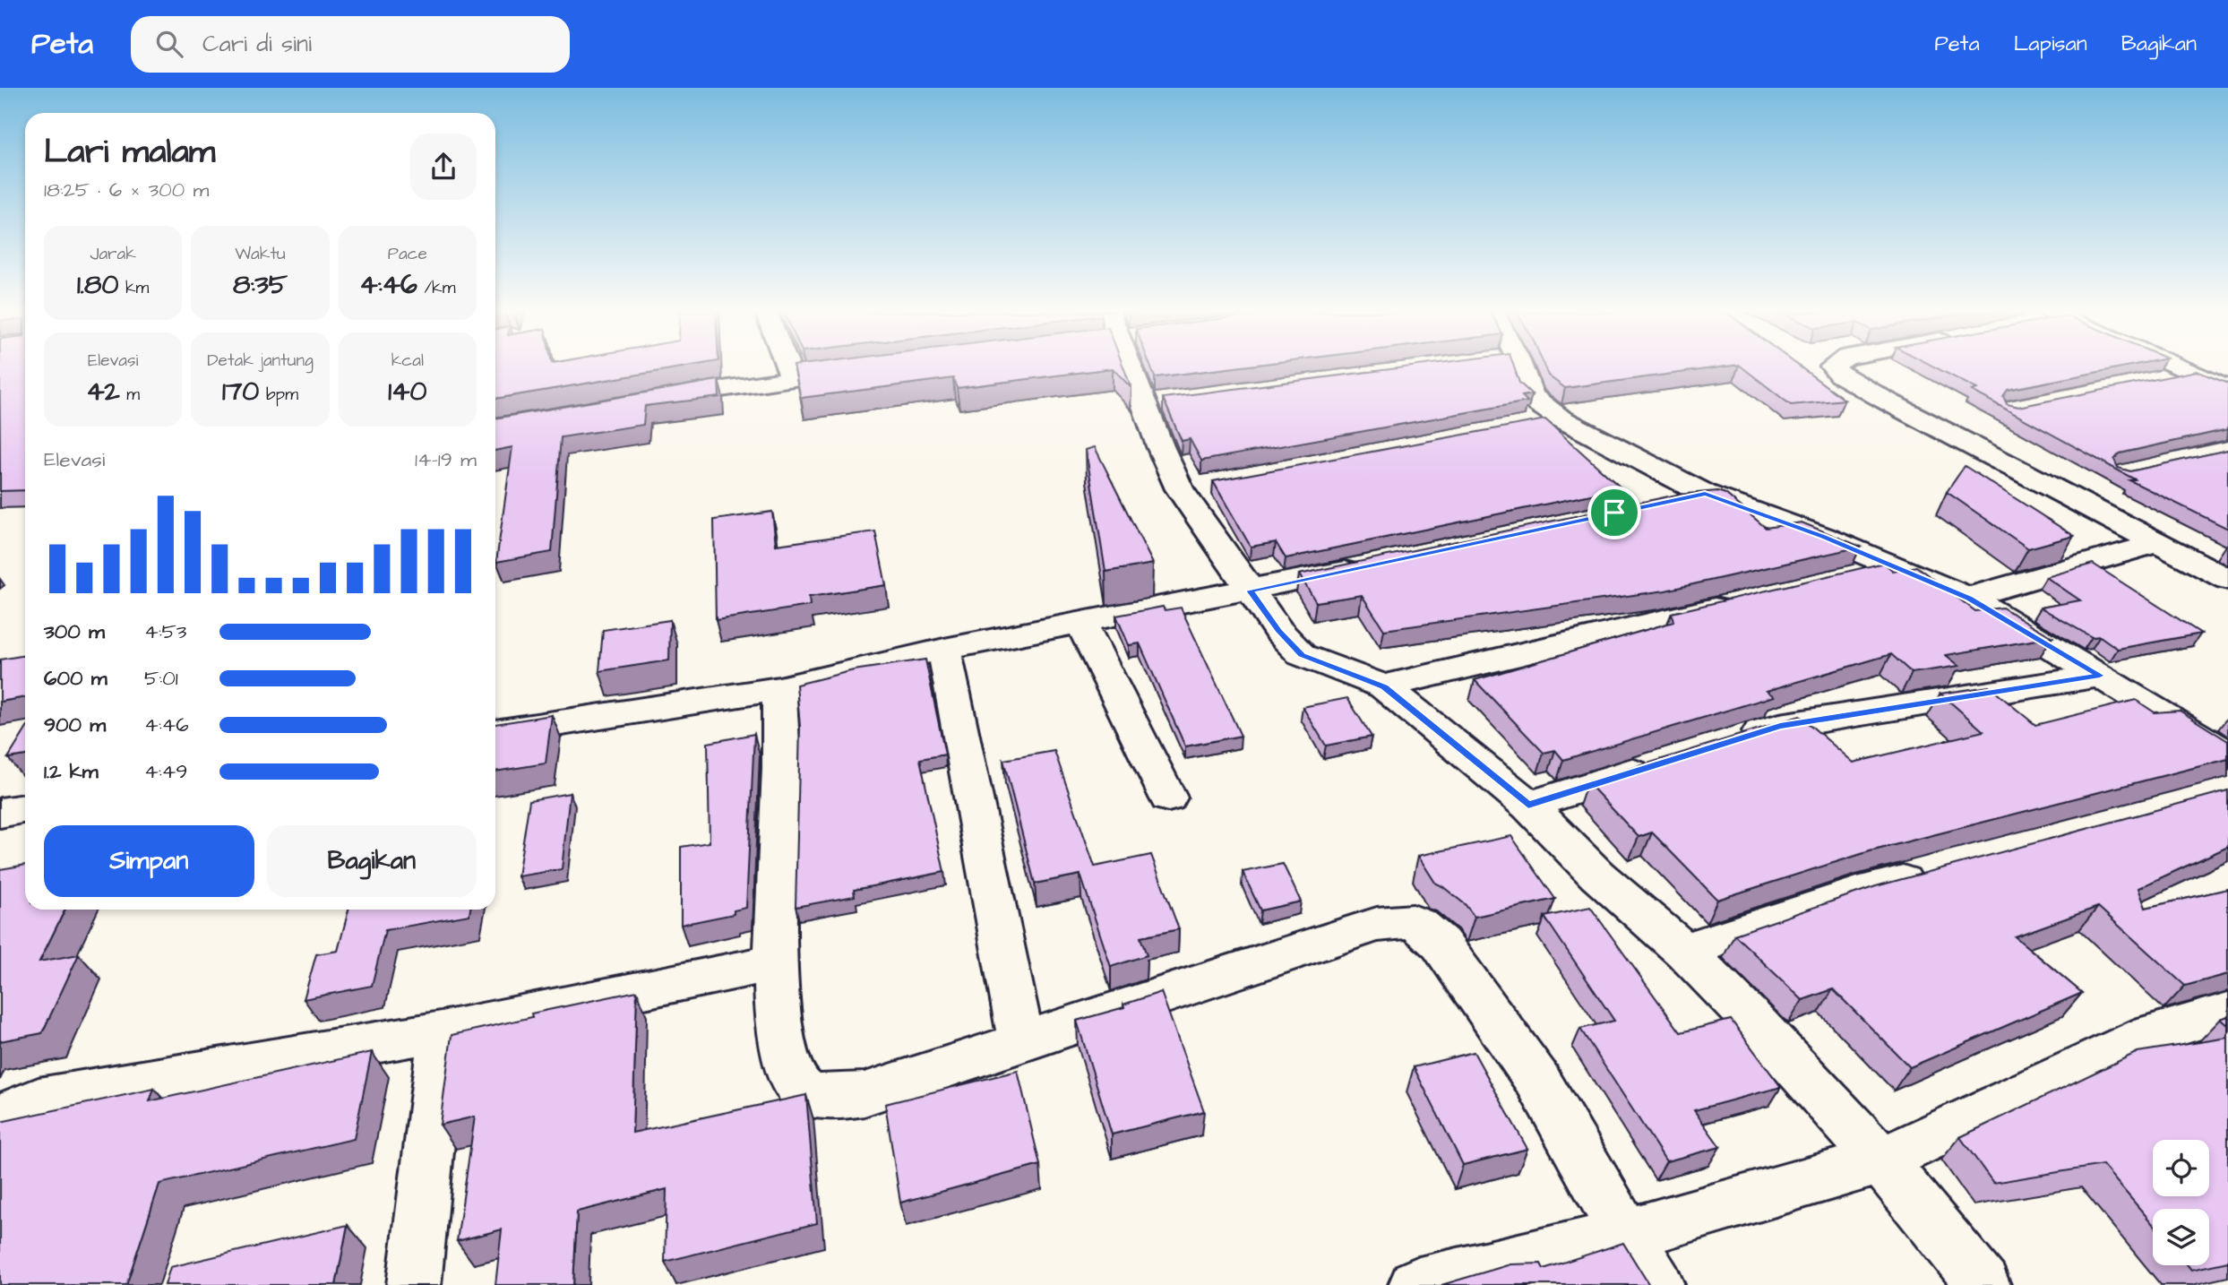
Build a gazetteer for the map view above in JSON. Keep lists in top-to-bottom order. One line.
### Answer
{"page":{"header":"Peta","search":"Cari di sini","nav":["Peta","Lapisan","Bagikan"],"heading":["Lari malam","18:25 · 6 × 300 m"],"stats":[["Jarak","1.80 km"],["Waktu","8:35"],["Pace","4:46 /km"],["Elevasi","42 m"],["Detak jantung","170 bpm"],["kcal","140"]],"chart":["Elevasi","14–19 m"],"list":[{"name":"300 m","note":"4:53"},{"name":"600 m","note":"5:01"},{"name":"900 m","note":"4:46"},{"name":"1.2 km","note":"4:49"}],"buttons":["Simpan","Bagikan"]}}
